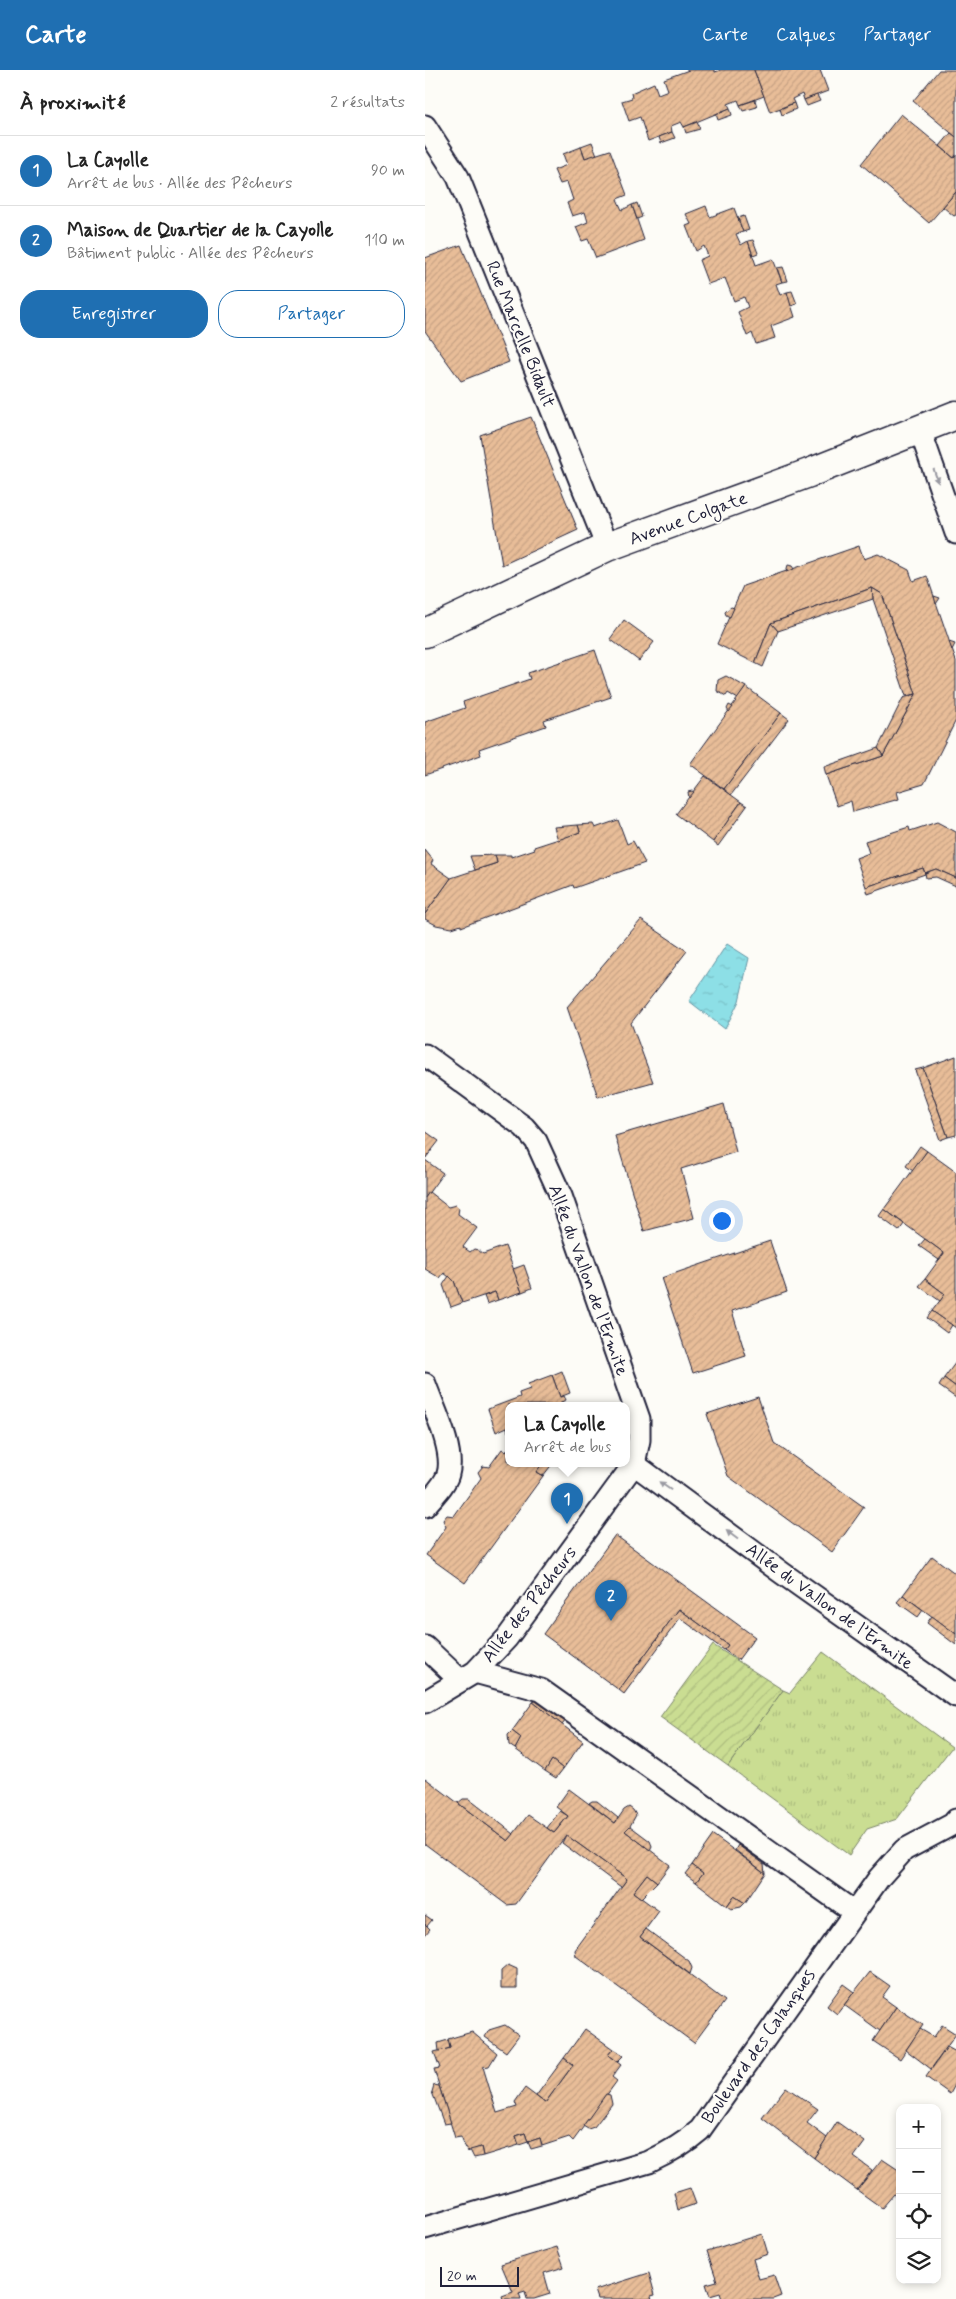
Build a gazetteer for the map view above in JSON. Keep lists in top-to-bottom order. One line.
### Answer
{"streets":{"street":["Rue Marcelle Bidault","Avenue Colgate","Allée du Vallon de l’Ermite","Allée des Pêcheurs","Boulevard des Calanques"]},"crossings":[["Rue Marcelle Bidault","Avenue Colgate"],["Allée du Vallon de l’Ermite","Allée des Pêcheurs"]],"one_way":["Allée du Vallon de l’Ermite"],"scale_bar":"20 m","page":{"header":"Carte","nav":["Carte","Calques","Partager"],"heading":["À proximité","2 résultats"],"list":[{"mark":"1","name":"La Cayolle","note":"Arrêt de bus · Allée des Pêcheurs","value":"90 m"},{"mark":"2","name":"Maison de Quartier de la Cayolle","note":"Bâtiment public · Allée des Pêcheurs","value":"110 m"}],"buttons":["Enregistrer","Partager"],"popup":["La Cayolle","Arrêt de bus"],"pins":["1","2"],"map_buttons":["+","−"],"scale":"20 m"}}
